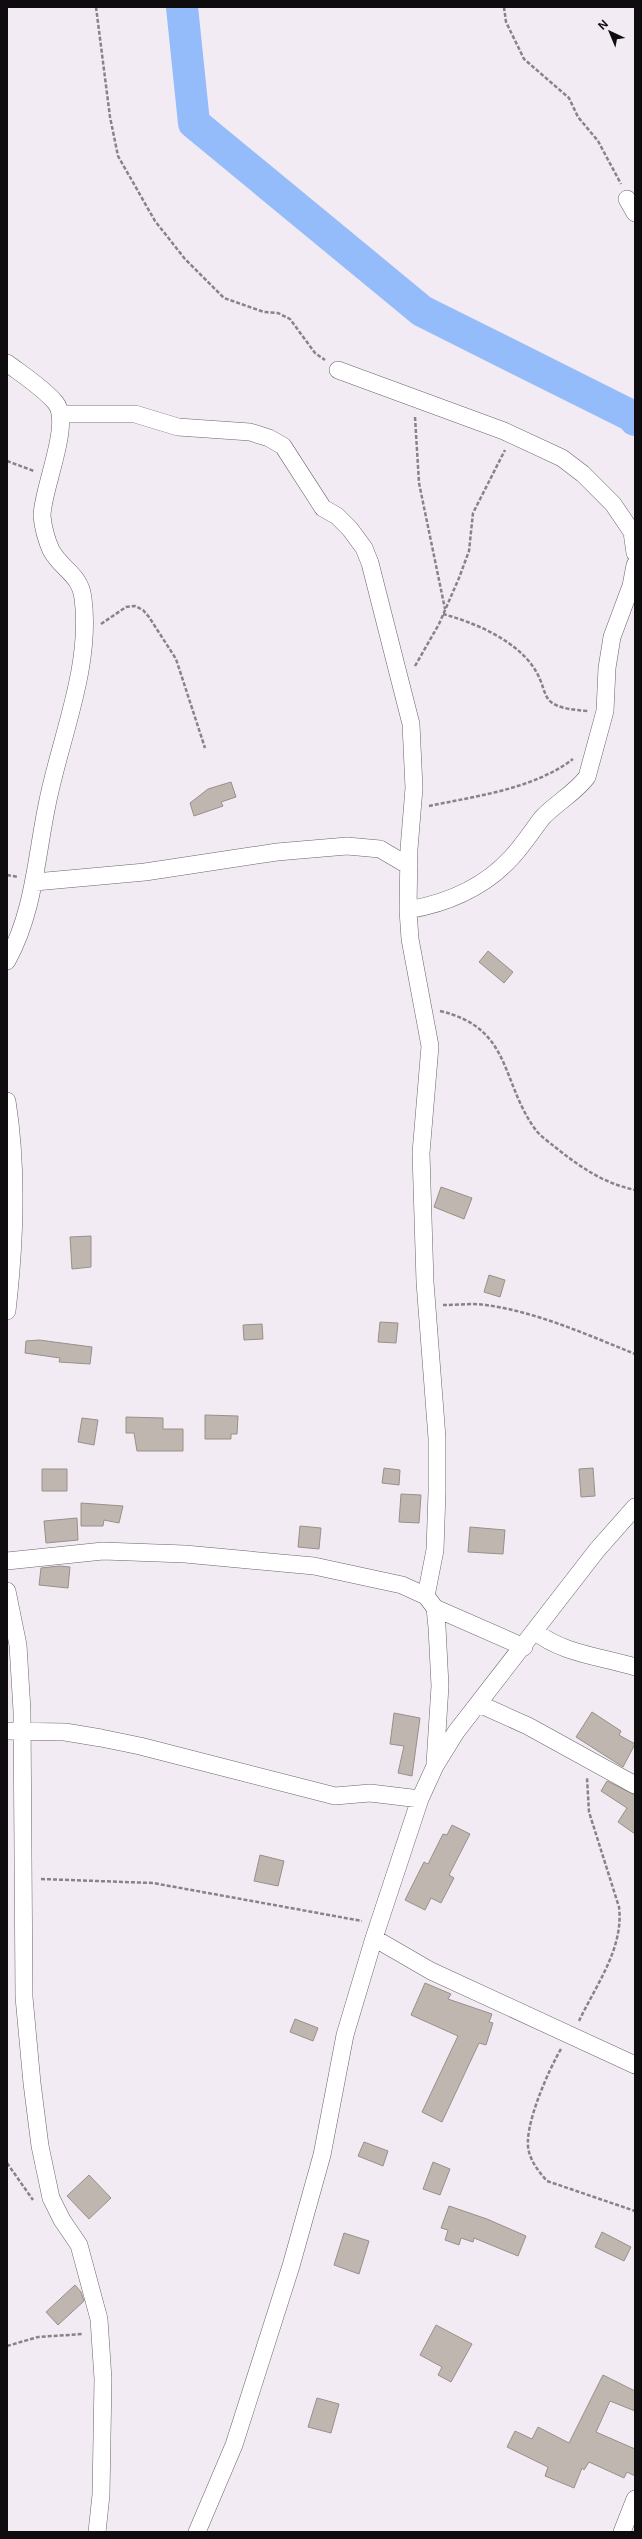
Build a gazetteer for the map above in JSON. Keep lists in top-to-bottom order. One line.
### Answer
{"north":"top left"}
